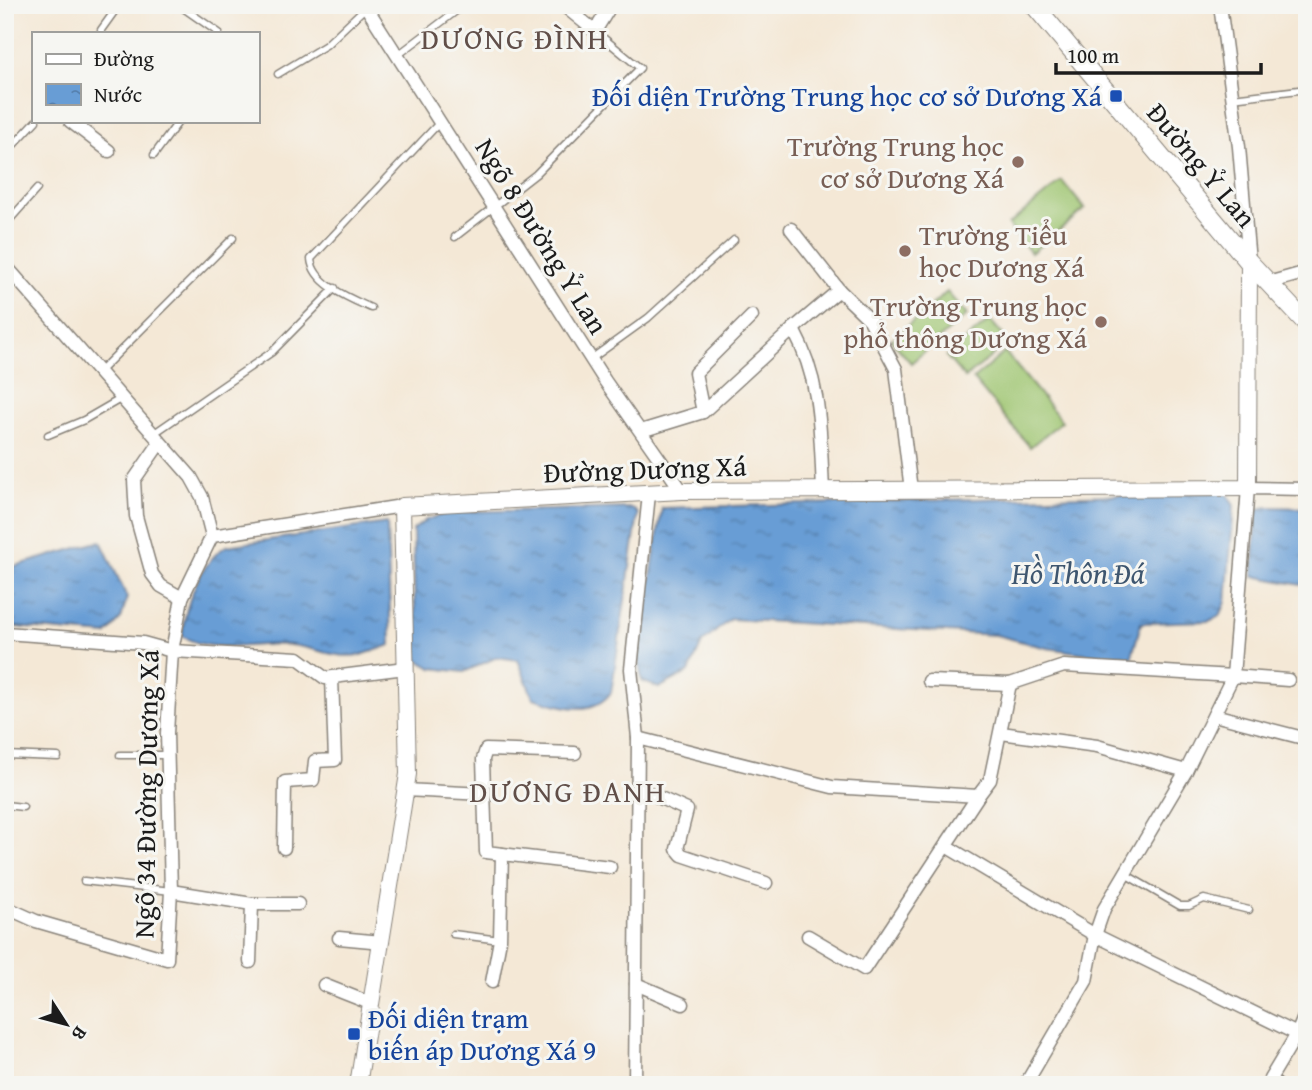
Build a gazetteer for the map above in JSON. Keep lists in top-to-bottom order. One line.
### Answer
{"streets":{"main road":["Đường Ỷ Lan"],"street":["Ngõ 8 Đường Ỷ Lan","Đường Dương Xá","Ngõ 34 Đường Dương Xá"]},"crossings":[["Ngõ 8 Đường Ỷ Lan","Đường Dương Xá"]],"districts":["DƯƠNG ĐÌNH","DƯƠNG ĐANH"],"water":["Hồ Thôn Đá"],"places":{"transit":["Đối diện Trường Trung học cơ sở Dương Xá","Đối diện trạm biến áp Dương Xá 9"],"other":["Trường Trung học cơ sở Dương Xá","Trường Tiểu học Dương Xá","Trường Trung học phổ thông Dương Xá"]},"legend":["Đường","Nước"],"scale_bar":"100 m","north":"bottom right"}
